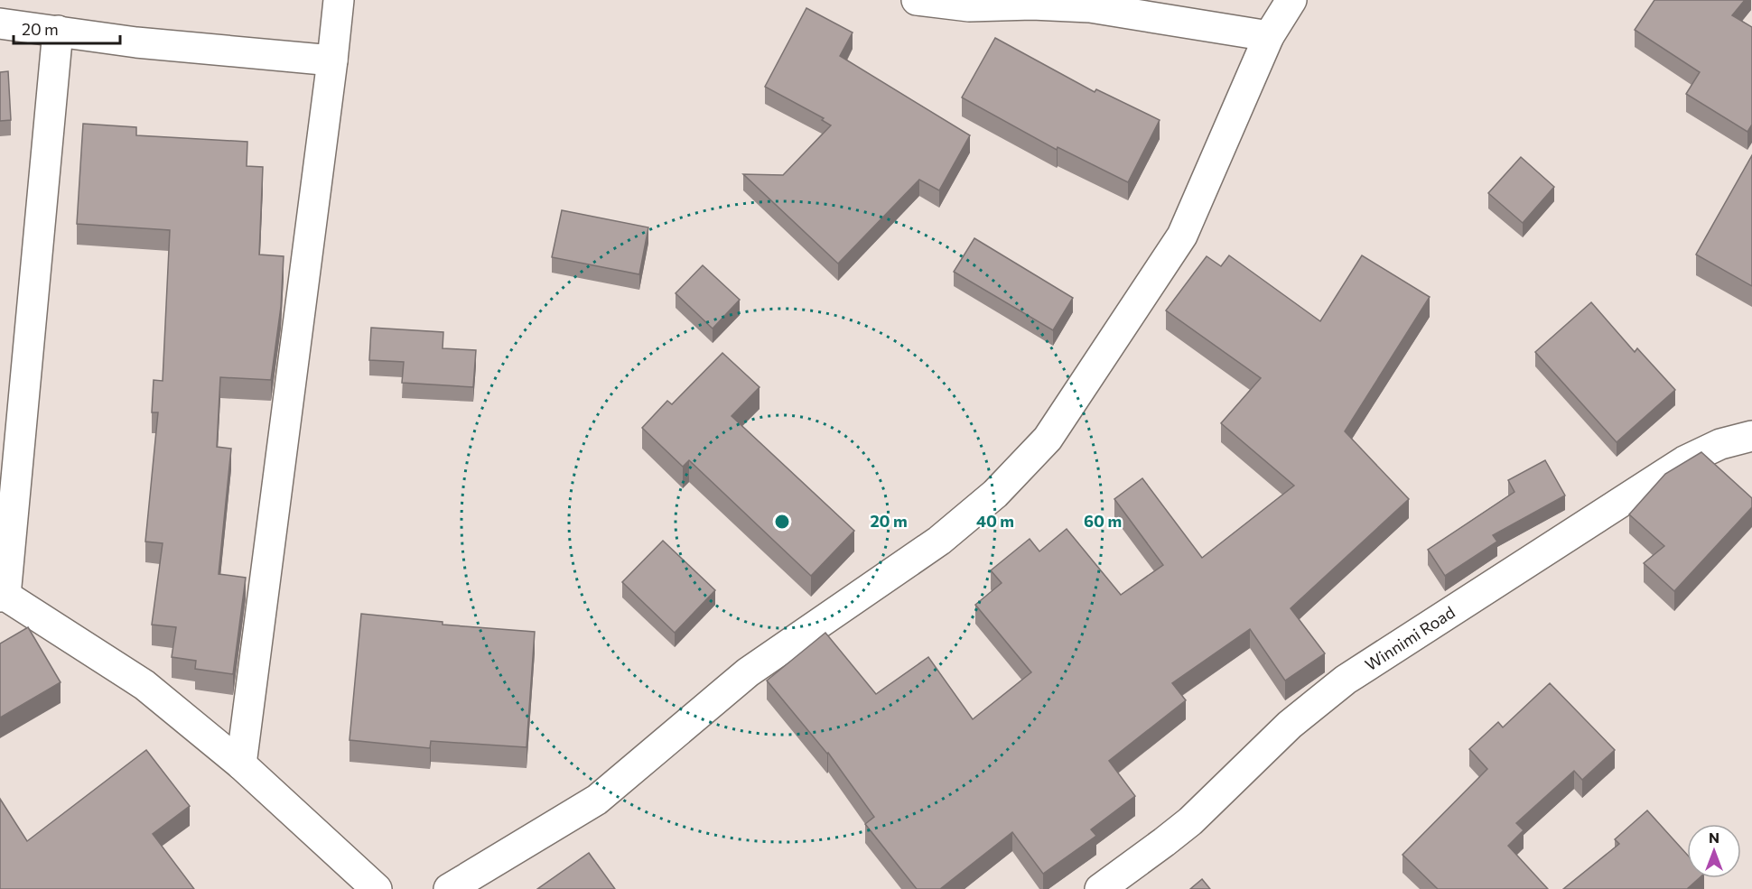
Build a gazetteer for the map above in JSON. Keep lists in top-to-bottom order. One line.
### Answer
{"streets":{"street":["Winnimi Road"]},"scale_bar":"20 m","north":"top","rings":["20 m","40 m","60 m"]}
